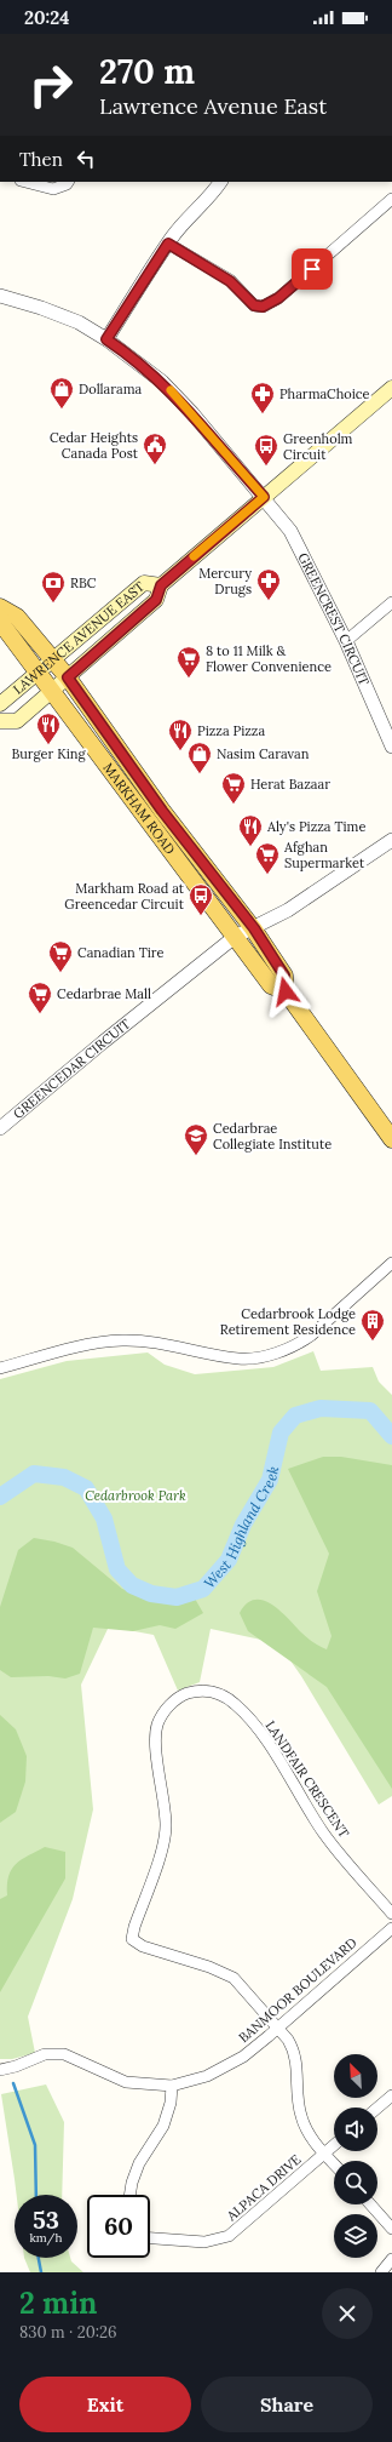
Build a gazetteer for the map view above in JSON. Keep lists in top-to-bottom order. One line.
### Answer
{"streets":{"main road":["LAWRENCE AVENUE EAST","MARKHAM ROAD"],"street":["GREENCREST CIRCUIT","GREENCEDAR CIRCUIT","LANDFAIR CRESCENT","BANMOOR BOULEVARD","ALPACA DRIVE"]},"crossings":[["GREENCREST CIRCUIT","LAWRENCE AVENUE EAST"],["LAWRENCE AVENUE EAST","MARKHAM ROAD"],["MARKHAM ROAD","GREENCEDAR CIRCUIT"],["LANDFAIR CRESCENT","BANMOOR BOULEVARD"]],"water":["West Highland Creek"],"parks":["Cedarbrook Park"],"places":{"shop":["Dollarama","Nasim Caravan"],"pharmacy":["PharmaChoice","Mercury Drugs"],"public building":["Cedar Heights Canada Post"],"bus stop":["Greenholm Circuit","Markham Road at Greencedar Circuit"],"bank":["RBC"],"supermarket":["8 to 11 Milk & Flower Convenience","Herat Bazaar","Afghan Supermarket","Canadian Tire","Cedarbrae Mall"],"restaurant":["Burger King","Pizza Pizza","Aly's Pizza Time"],"school or university":["Cedarbrae Collegiate Institute"],"building":["Cedarbrook Lodge Retirement Residence"]},"north":"top left","page":{"status":"20:24","turn":["270 m","Lawrence Avenue East"],"then":"Then","speed":"53 km/h","limit":"60","heading":["2 min","830 m · 20:26"],"buttons":["Exit","Share"]}}
